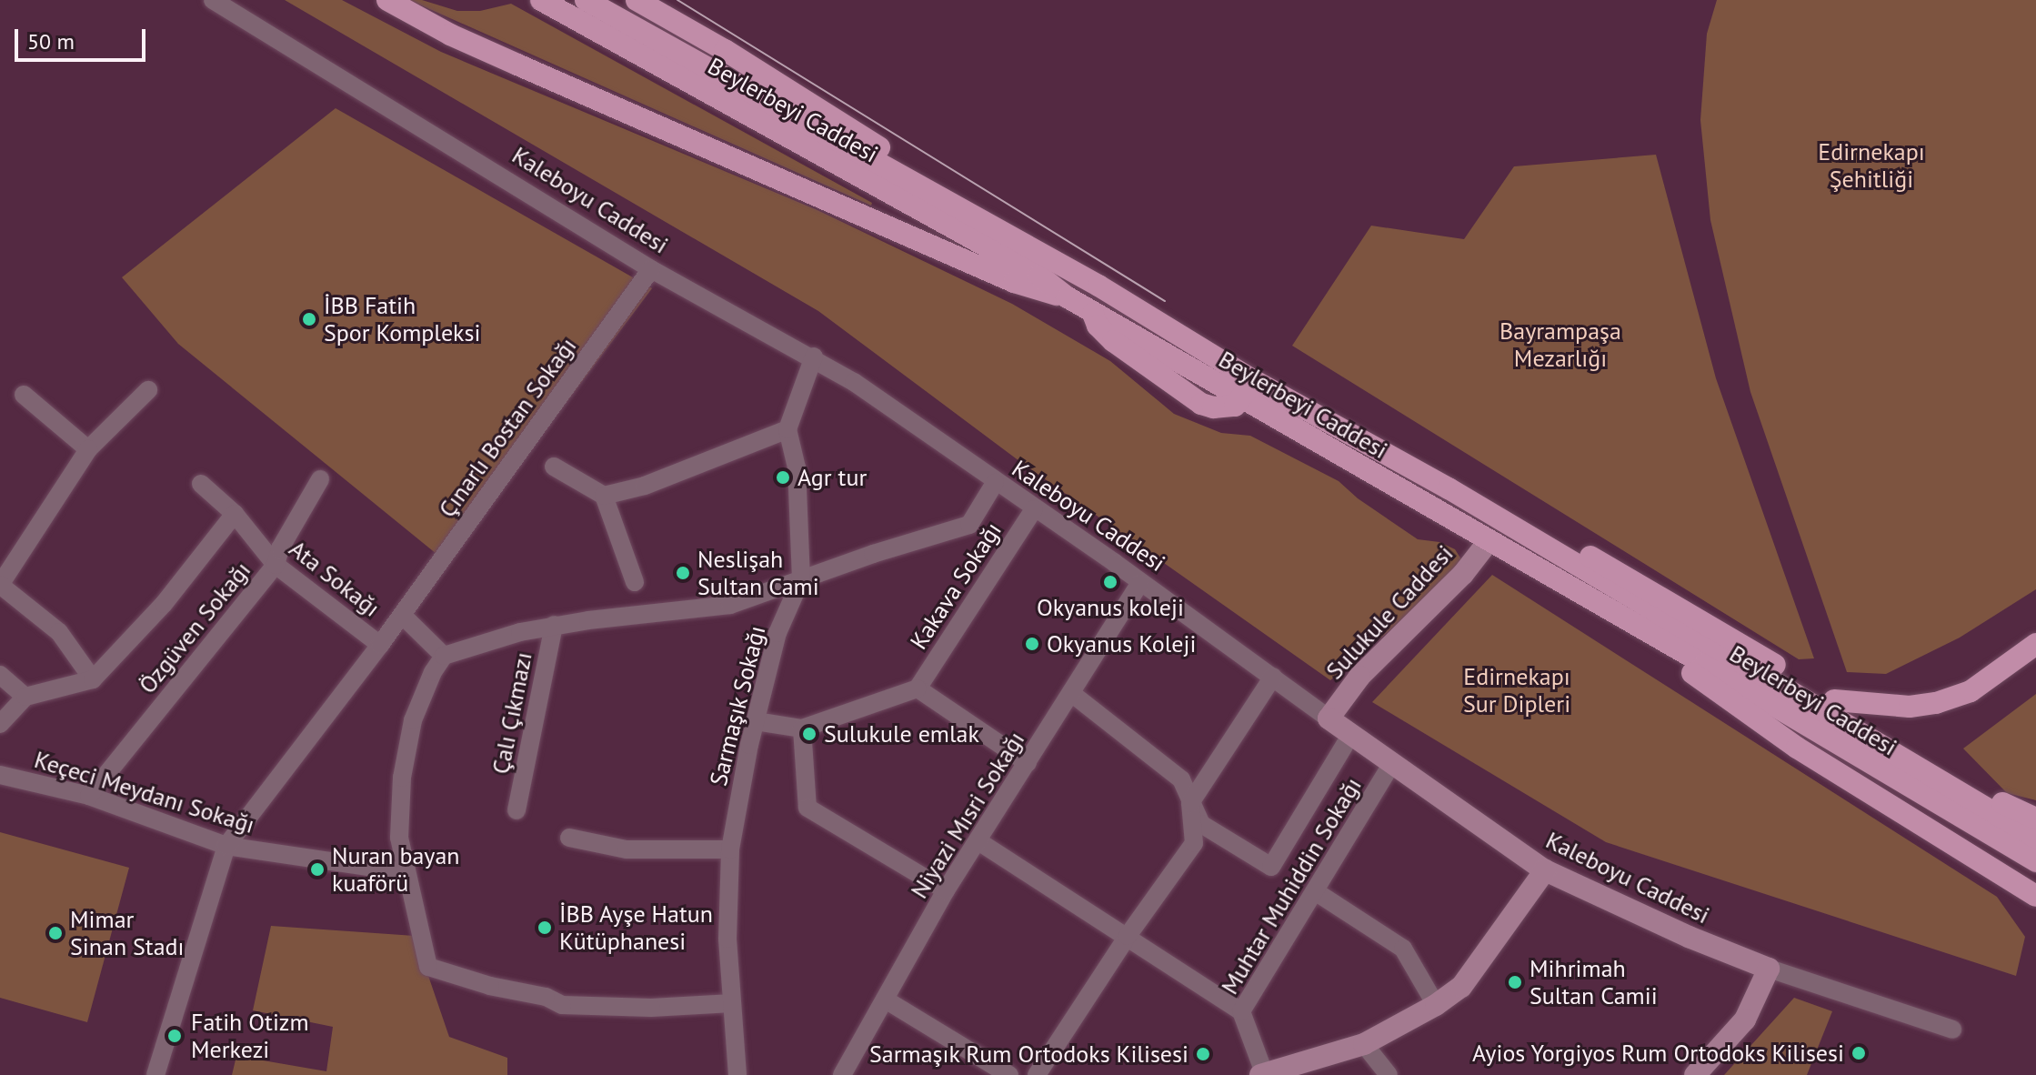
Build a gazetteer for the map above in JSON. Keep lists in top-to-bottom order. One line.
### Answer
{"streets":{"main road":["Beylerbeyi Caddesi"],"street":["Kaleboyu Caddesi","Çınarlı Bostan Sokağı","Ata Sokağı","Kakava Sokağı","Sulukule Caddesi","Özgüven Sokağı","Sarmaşık Sokağı","Çalı Çıkmazı","Keçeci Meydanı Sokağı","Niyazi Mısri Sokağı","Muhtar Muhiddin Sokağı"]},"crossings":[["Beylerbeyi Caddesi","Sulukule Caddesi"],["Kaleboyu Caddesi","Çınarlı Bostan Sokağı"],["Kaleboyu Caddesi","Kakava Sokağı"],["Kaleboyu Caddesi","Sulukule Caddesi"],["Kaleboyu Caddesi","Niyazi Mısri Sokağı"],["Kaleboyu Caddesi","Muhtar Muhiddin Sokağı"],["Çınarlı Bostan Sokağı","Ata Sokağı"],["Çınarlı Bostan Sokağı","Keçeci Meydanı Sokağı"],["Ata Sokağı","Özgüven Sokağı"],["Özgüven Sokağı","Keçeci Meydanı Sokağı"]],"parks":["Edirnekapı Şehitliği","Bayrampaşa Mezarlığı","Edirnekapı Sur Dipleri"],"places":["İBB Fatih Spor Kompleksi","Agr tur","Neslişah Sultan Cami","Okyanus koleji","Okyanus Koleji","Sulukule emlak","Nuran bayan kuaförü","İBB Ayşe Hatun Kütüphanesi","Mimar Sinan Stadı","Mihrimah Sultan Camii","Fatih Otizm Merkezi","Ayios Yorgiyos Rum Ortodoks Kilisesi","Sarmaşık Rum Ortodoks Kilisesi"],"scale_bar":"50 m"}
